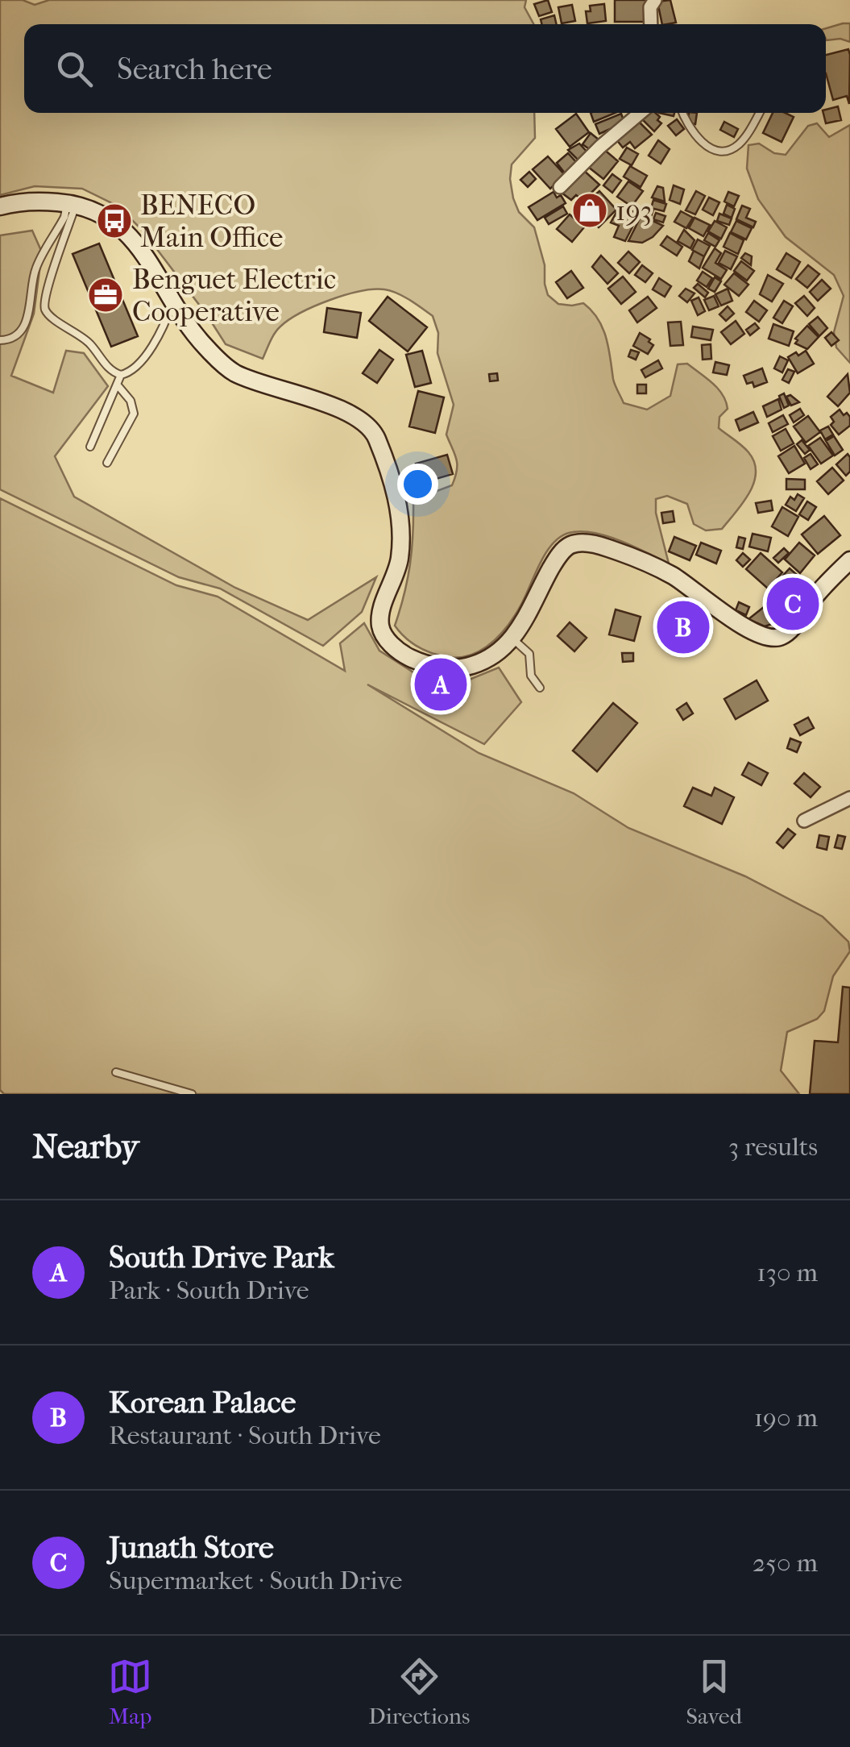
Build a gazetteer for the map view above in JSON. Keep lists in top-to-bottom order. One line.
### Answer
{"places":{"shop":["193"],"bus stop":["BENECO Main Office"],"office":["Benguet Electric Cooperative"]},"page":{"search":"Search here","pins":["C","B","A"],"heading":["Nearby","3 results"],"list":[{"mark":"A","name":"South Drive Park","note":"Park · South Drive","value":"130 m"},{"mark":"B","name":"Korean Palace","note":"Restaurant · South Drive","value":"190 m"},{"mark":"C","name":"Junath Store","note":"Supermarket · South Drive","value":"250 m"}],"nav":["Map","Directions","Saved"]}}
